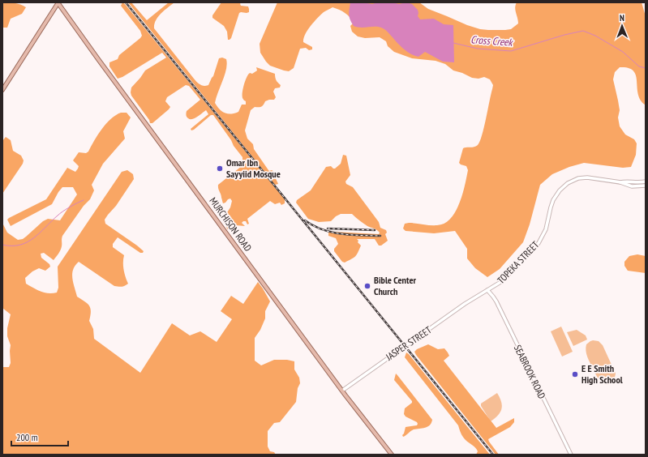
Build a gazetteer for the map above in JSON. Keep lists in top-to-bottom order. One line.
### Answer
{"streets":{"main road":["MURCHISON ROAD"],"street":["TOPEKA STREET","JASPER STREET","SEABROOK ROAD"]},"crossings":[["MURCHISON ROAD","JASPER STREET"],["TOPEKA STREET","JASPER STREET"],["TOPEKA STREET","SEABROOK ROAD"]],"water":["Cross Creek"],"places":["Omar Ibn Sayyiid Mosque","Bible Center Church","E E Smith High School"],"scale_bar":"200 m","north":"top"}
